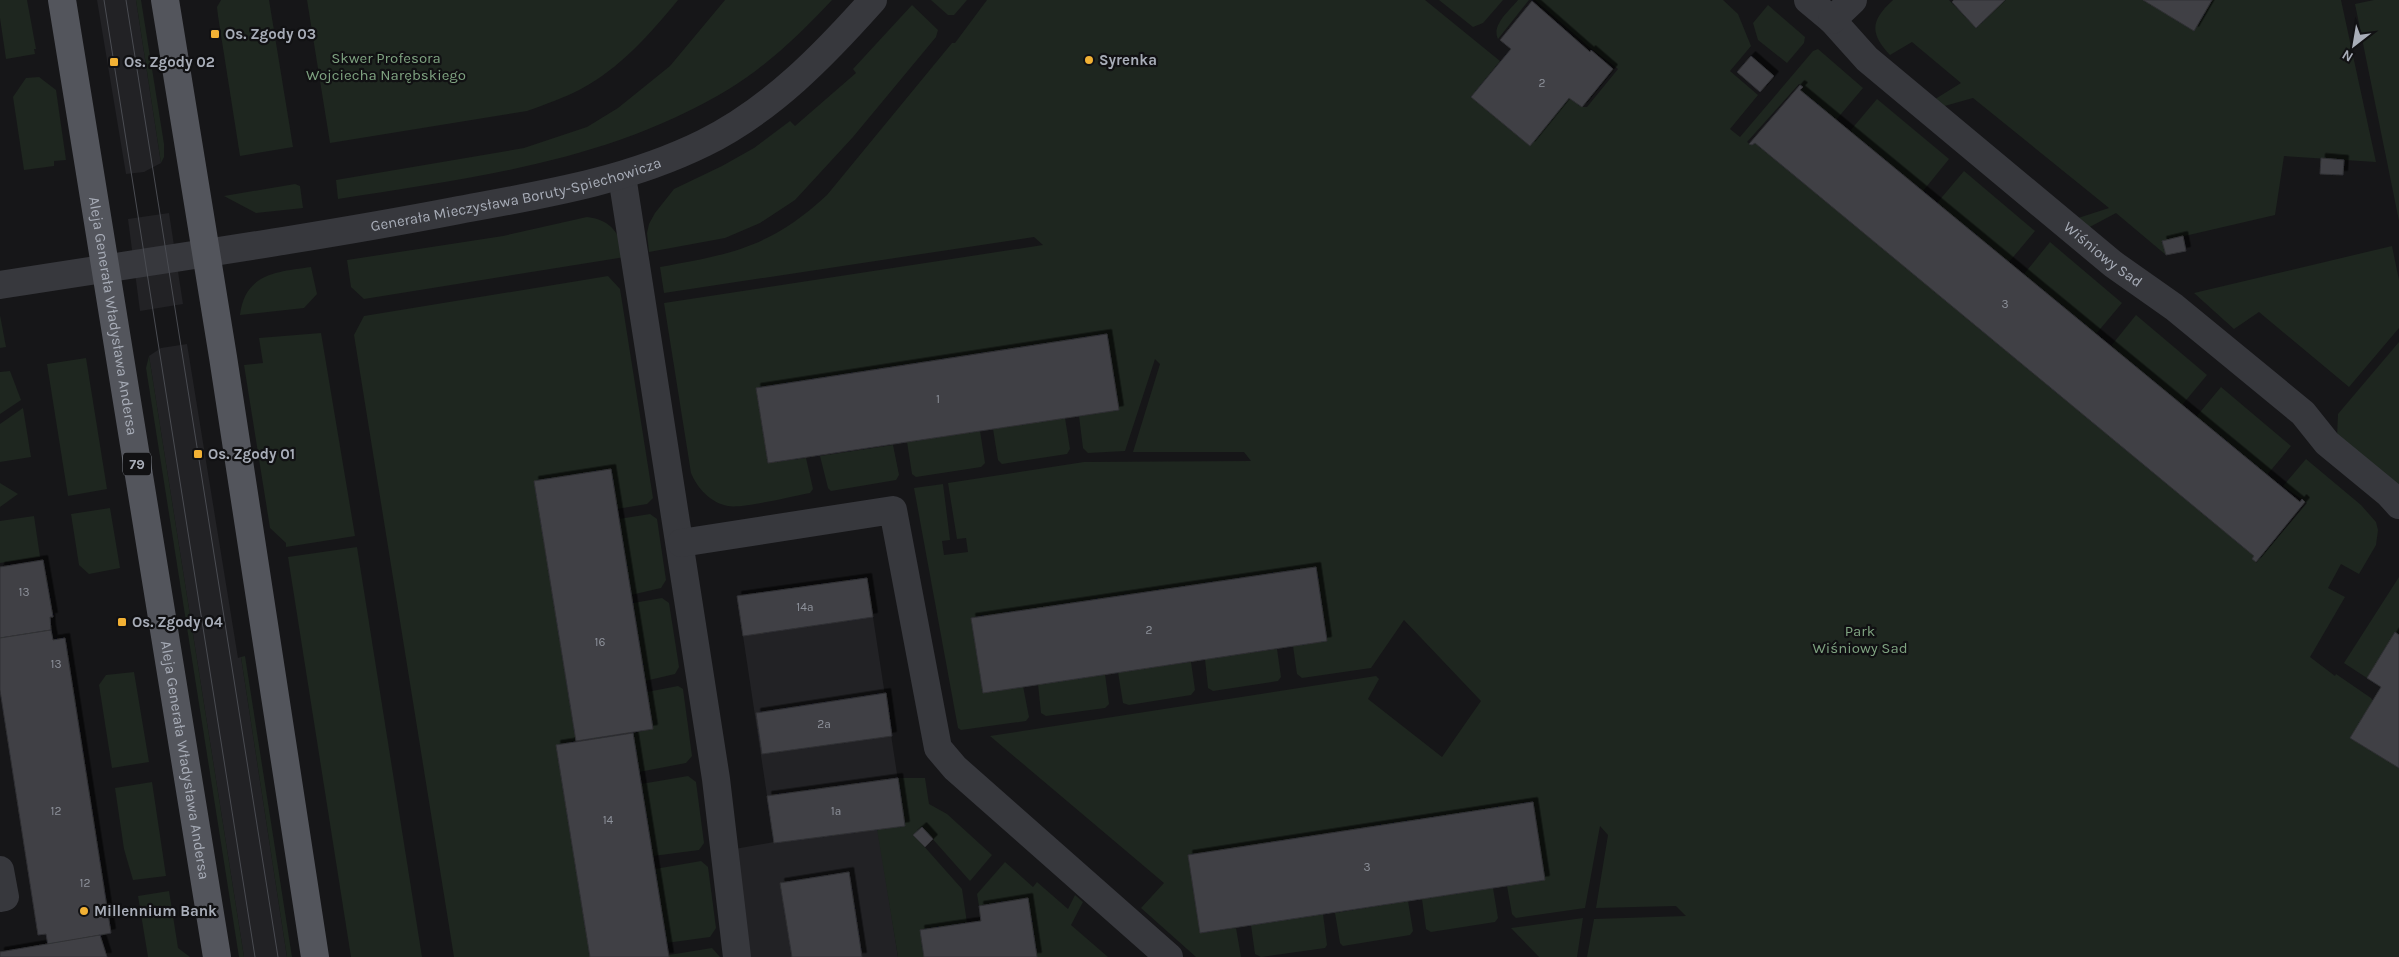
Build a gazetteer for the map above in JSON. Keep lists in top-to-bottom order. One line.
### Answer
{"streets":{"main road":["Aleja Generała Władysława Andersa","79"],"street":["Generała Mieczysława Boruty-Spiechowicza","Wiśniowy Sad"]},"crossings":[["Generała Mieczysława Boruty-Spiechowicza","Aleja Generała Władysława Andersa"]],"parks":["Skwer Profesora Wojciecha Narębskiego","Park Wiśniowy Sad"],"places":{"transit":["Os. Zgody 03","Os. Zgody 02","Os. Zgody 01","Os. Zgody 04"],"other":["Syrenka","Millennium Bank"]},"house_numbers":["2","3","1","13","14a","2","16","13","2a","12","1a","14","3","12"],"north":"bottom left"}
